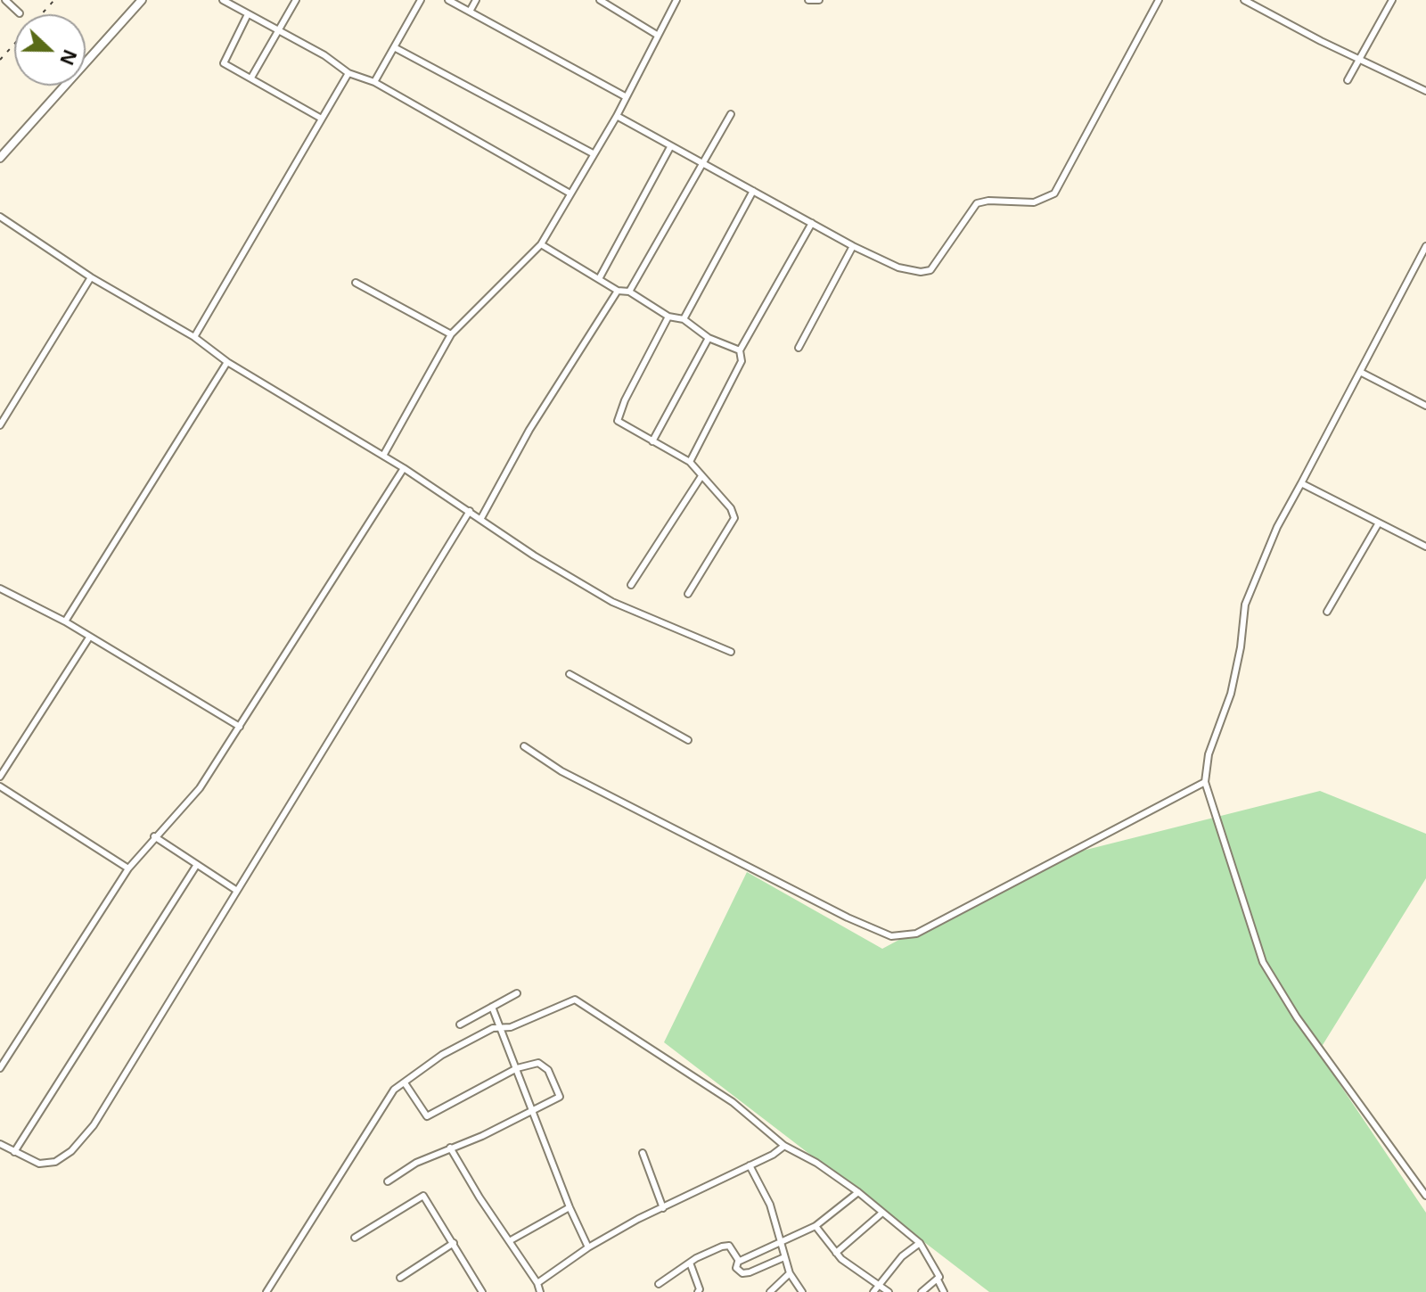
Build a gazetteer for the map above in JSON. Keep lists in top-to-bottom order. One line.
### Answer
{"north":"right"}
